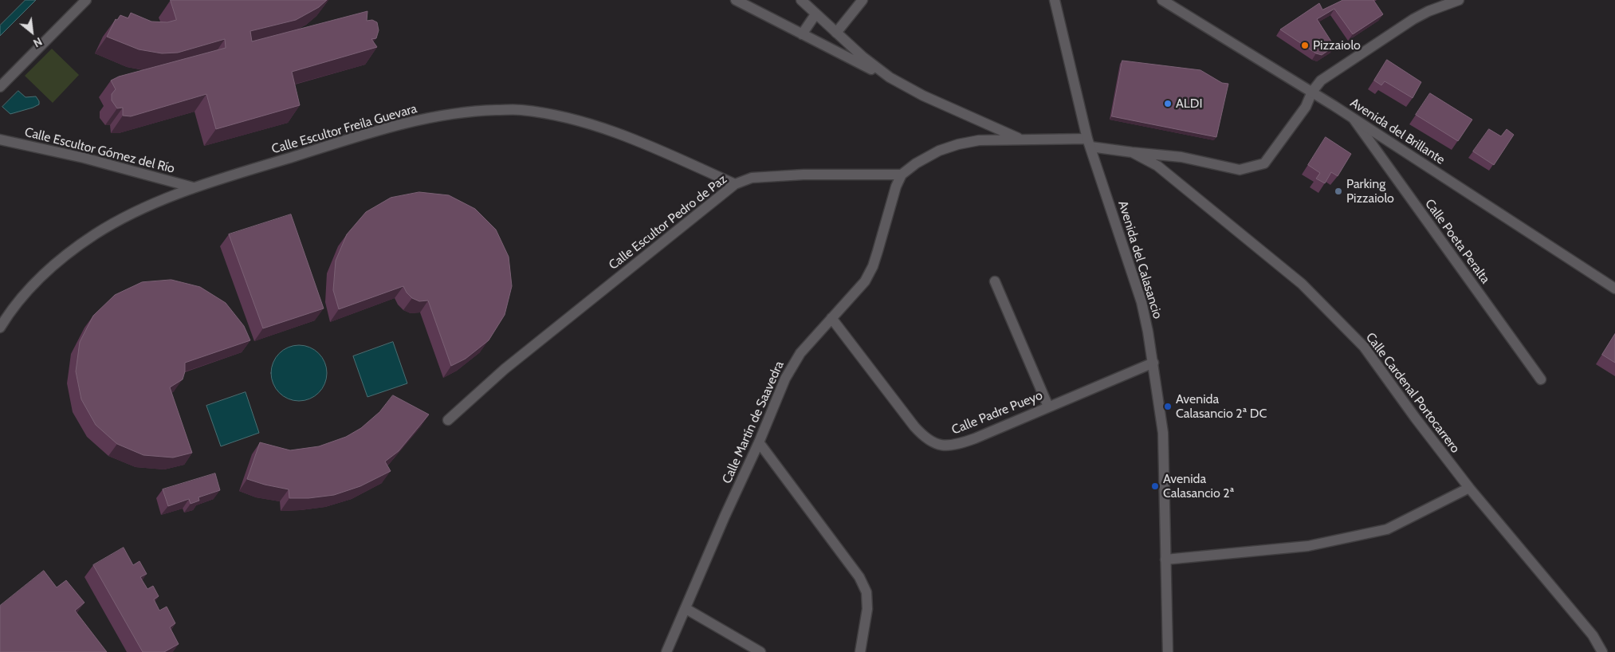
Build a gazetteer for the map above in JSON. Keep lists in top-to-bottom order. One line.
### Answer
{"streets":{"street":["Calle Escultor Freila Guevara","Avenida del Brillante","Calle Escultor Gómez del Río","Calle Escultor Pedro de Paz","Calle Poeta Peralta","Avenida del Calasancio","Calle Cardenal Portocarrero","Calle Padre Pueyo","Calle Martín de Saavedra"]},"crossings":[["Calle Escultor Freila Guevara","Calle Escultor Gómez del Río"],["Calle Escultor Freila Guevara","Calle Escultor Pedro de Paz"],["Avenida del Brillante","Calle Poeta Peralta"],["Avenida del Brillante","Calle Cardenal Portocarrero"],["Calle Escultor Pedro de Paz","Calle Martín de Saavedra"],["Avenida del Calasancio","Calle Cardenal Portocarrero"],["Avenida del Calasancio","Calle Padre Pueyo"],["Calle Padre Pueyo","Calle Martín de Saavedra"]],"places":["Pizzaiolo","ALDI","Parking Pizzaiolo","Avenida Calasancio 2ª DC","Avenida Calasancio 2ª"],"north":"bottom right"}
